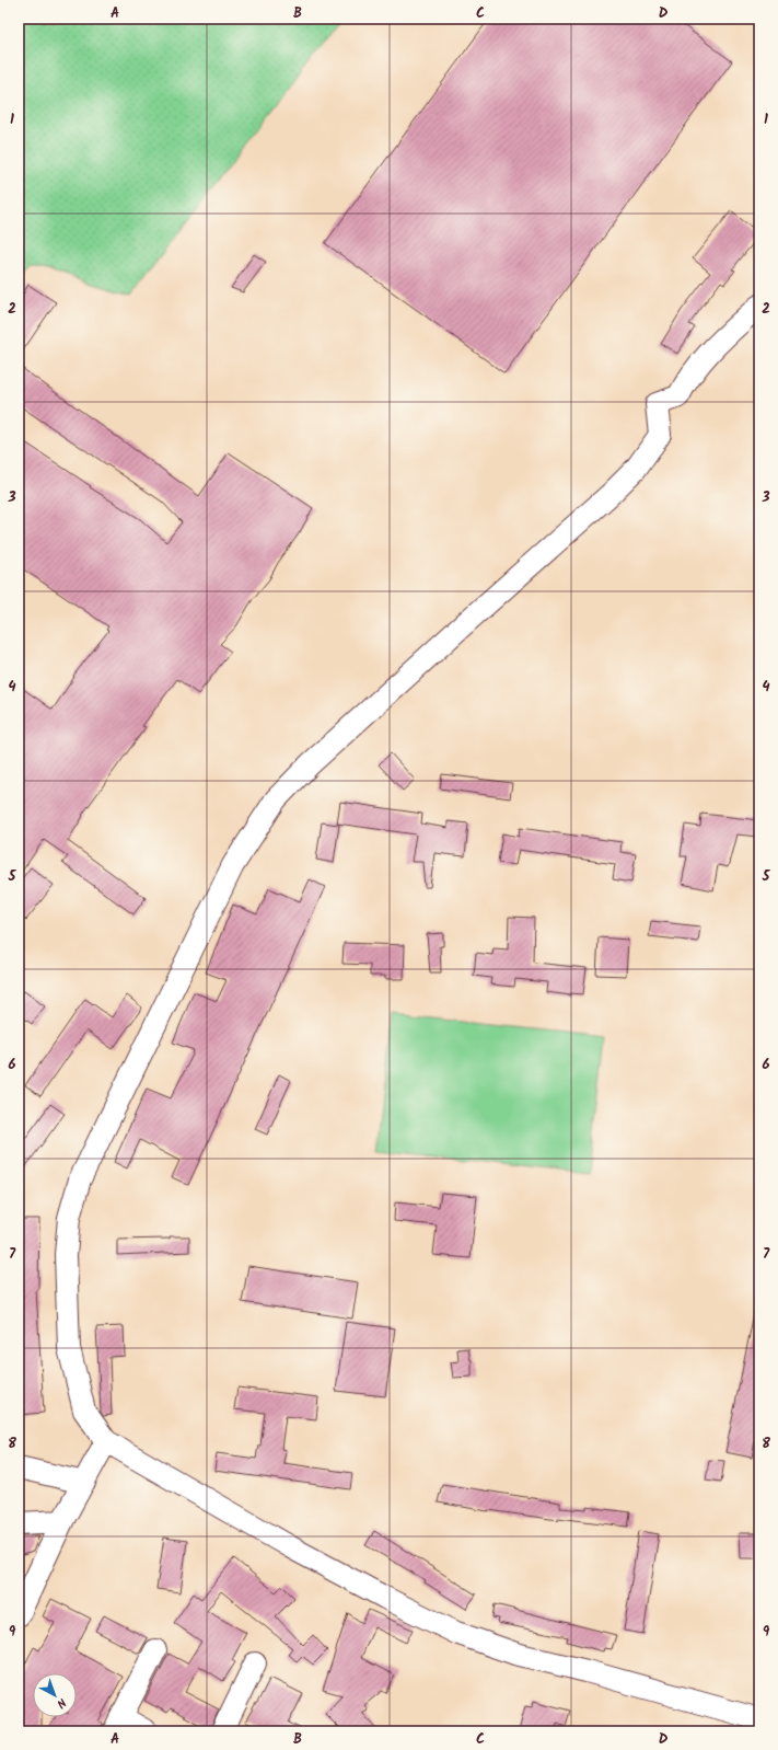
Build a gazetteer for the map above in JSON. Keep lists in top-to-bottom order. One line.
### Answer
{"north":"bottom right","grid":{"columns":["A","B","C","D"],"rows":["1","2","3","4","5","6","7","8","9"]}}
